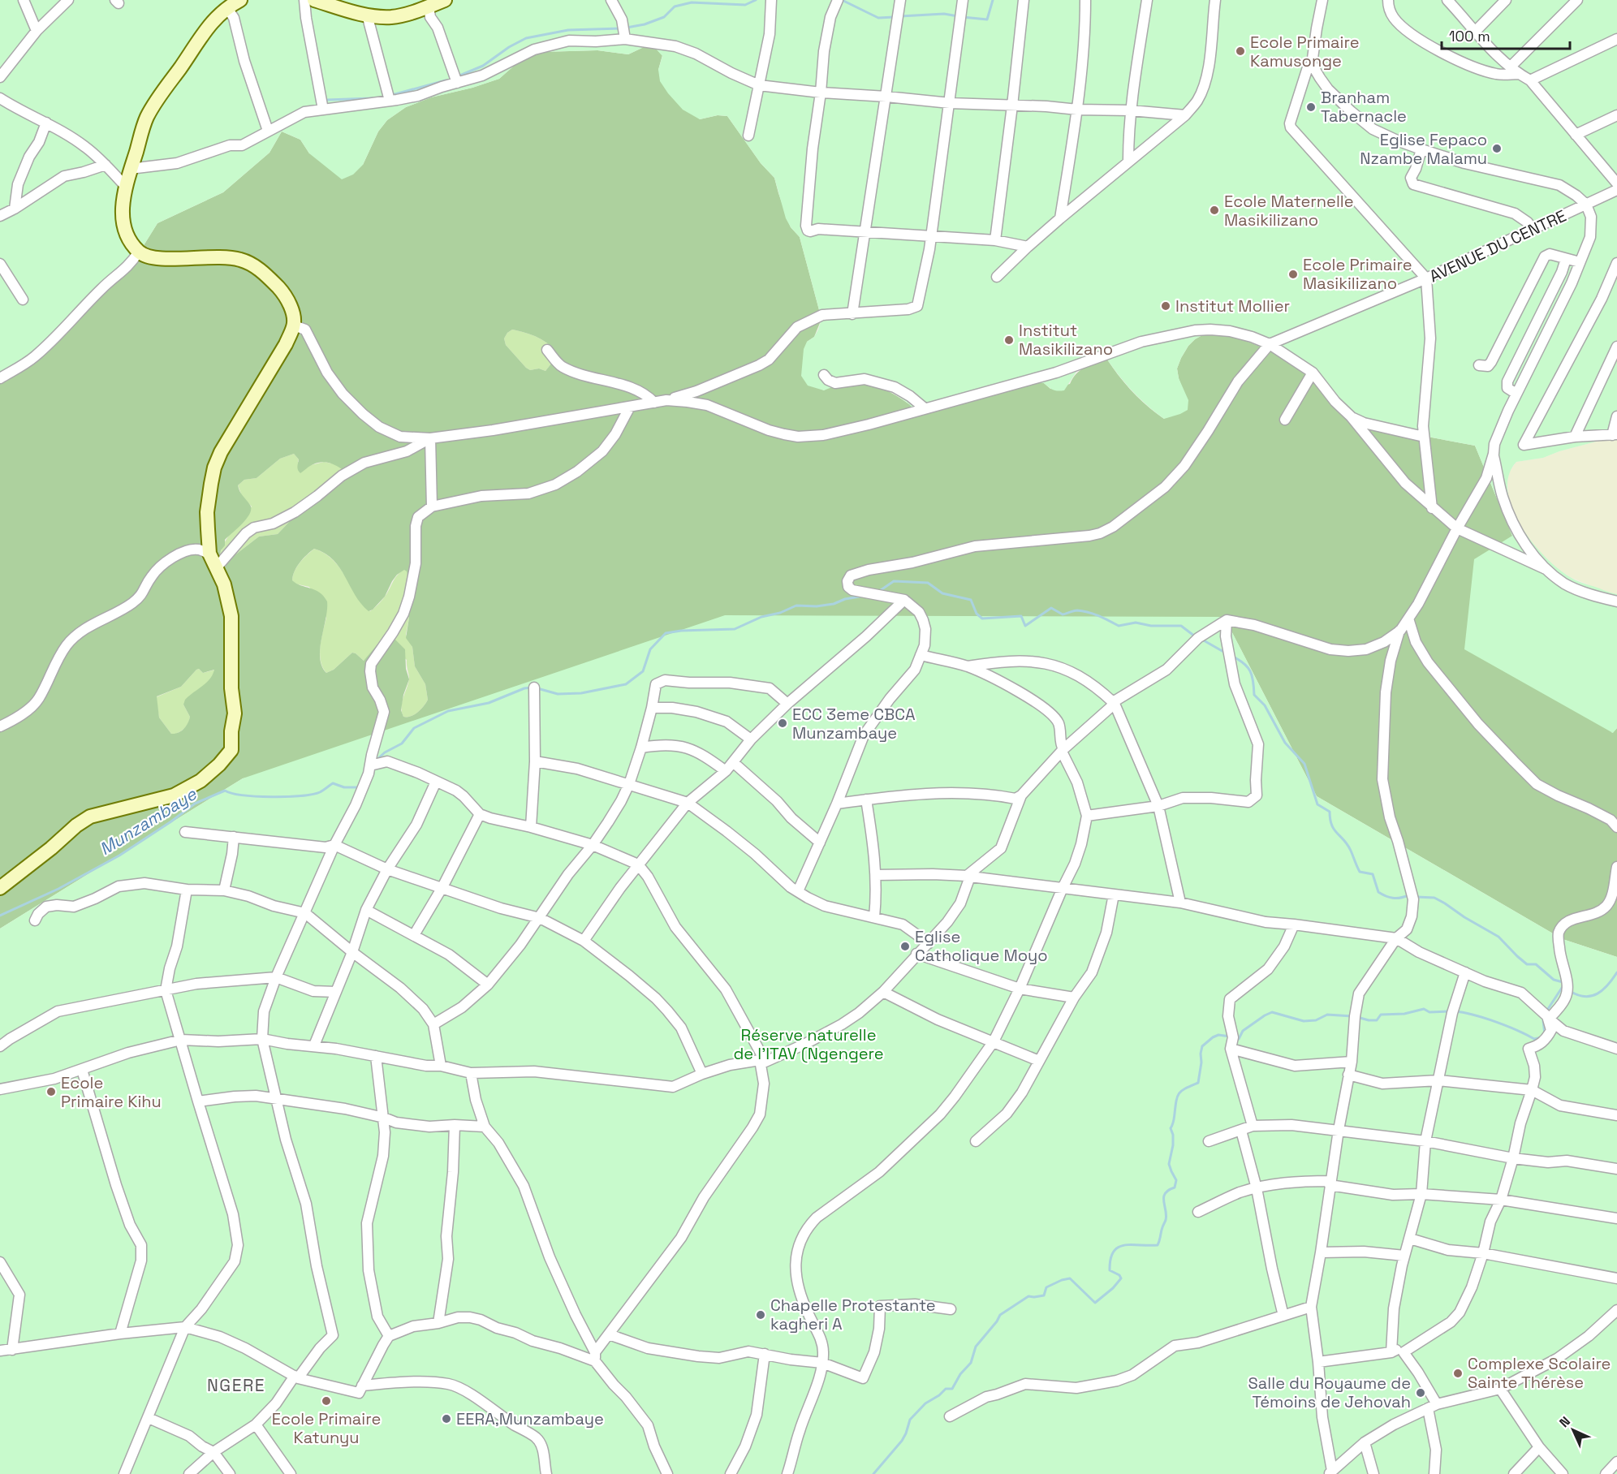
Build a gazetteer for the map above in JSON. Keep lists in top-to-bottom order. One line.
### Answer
{"streets":{"street":["AVENUE DU CENTRE"]},"districts":["NGERE"],"water":["Munzambaye"],"parks":["Réserve naturelle de l'ITAV (Ngengere"],"places":["Ecole Primaire Kamusonge","Branham Tabernacle","Eglise Fepaco Nzambe Malamu","Ecole Maternelle Masikilizano","Ecole Primaire Masikilizano","Institut Mollier","Institut Masikilizano","ECC 3eme CBCA Munzambaye","Eglise Catholique Moyo","Ecole Primaire Kihu","Chapelle Protestante kagheri A","Complexe Scolaire Sainte Thérèse","Salle du Royaume de Témoins de Jehovah","Ecole Primaire Katunyu","EERA,Munzambaye"],"scale_bar":"100 m","north":"top left"}
